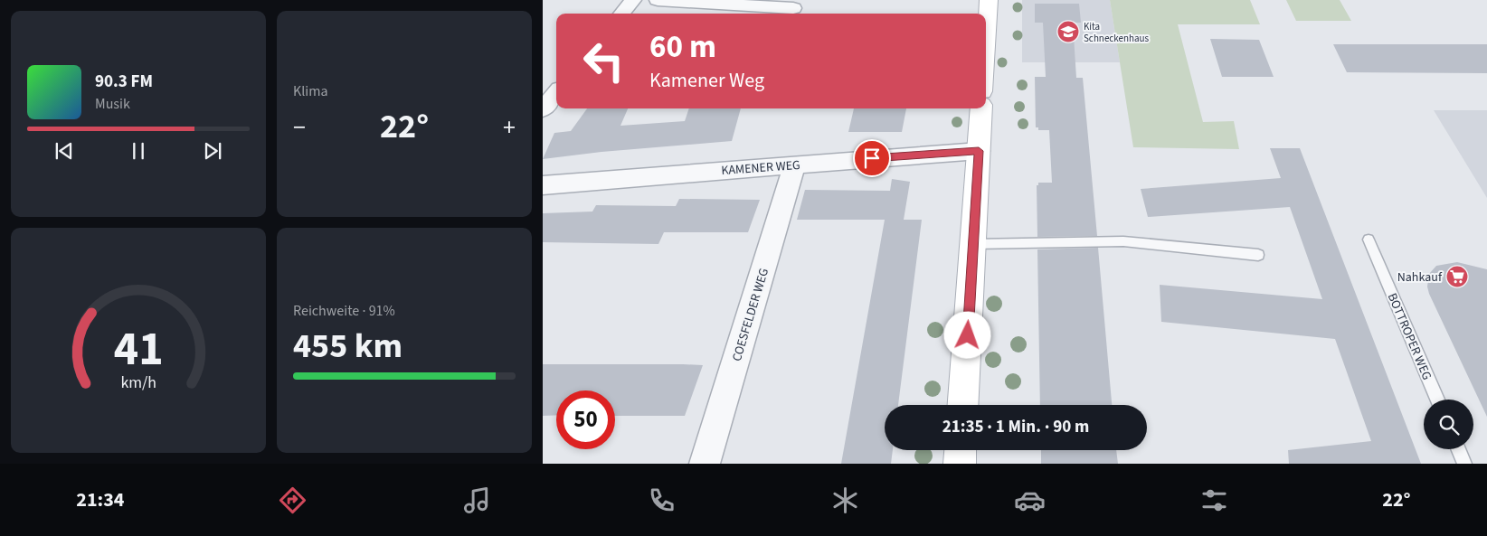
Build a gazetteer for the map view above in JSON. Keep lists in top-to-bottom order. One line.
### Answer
{"streets":{"street":["KAMENER WEG","COESFELDER WEG"],"lane":["BOTTROPER WEG"]},"crossings":[["KAMENER WEG","COESFELDER WEG"]],"places":{"school or university":["Kita Schneckenhaus"],"supermarket":["Nahkauf"]},"page":{"tile":["Klima",["Reichweite · 91%","455 km"]],"turn":["60 m","Kamener Weg"],"song":["90.3 FM","Musik"],"heat":["−","22°","+"],"limit":"50","trip":"21:35 · 1 Min. · 90 m","tabs":["21:34","22°"],"gauge":["41","km/h"]}}
